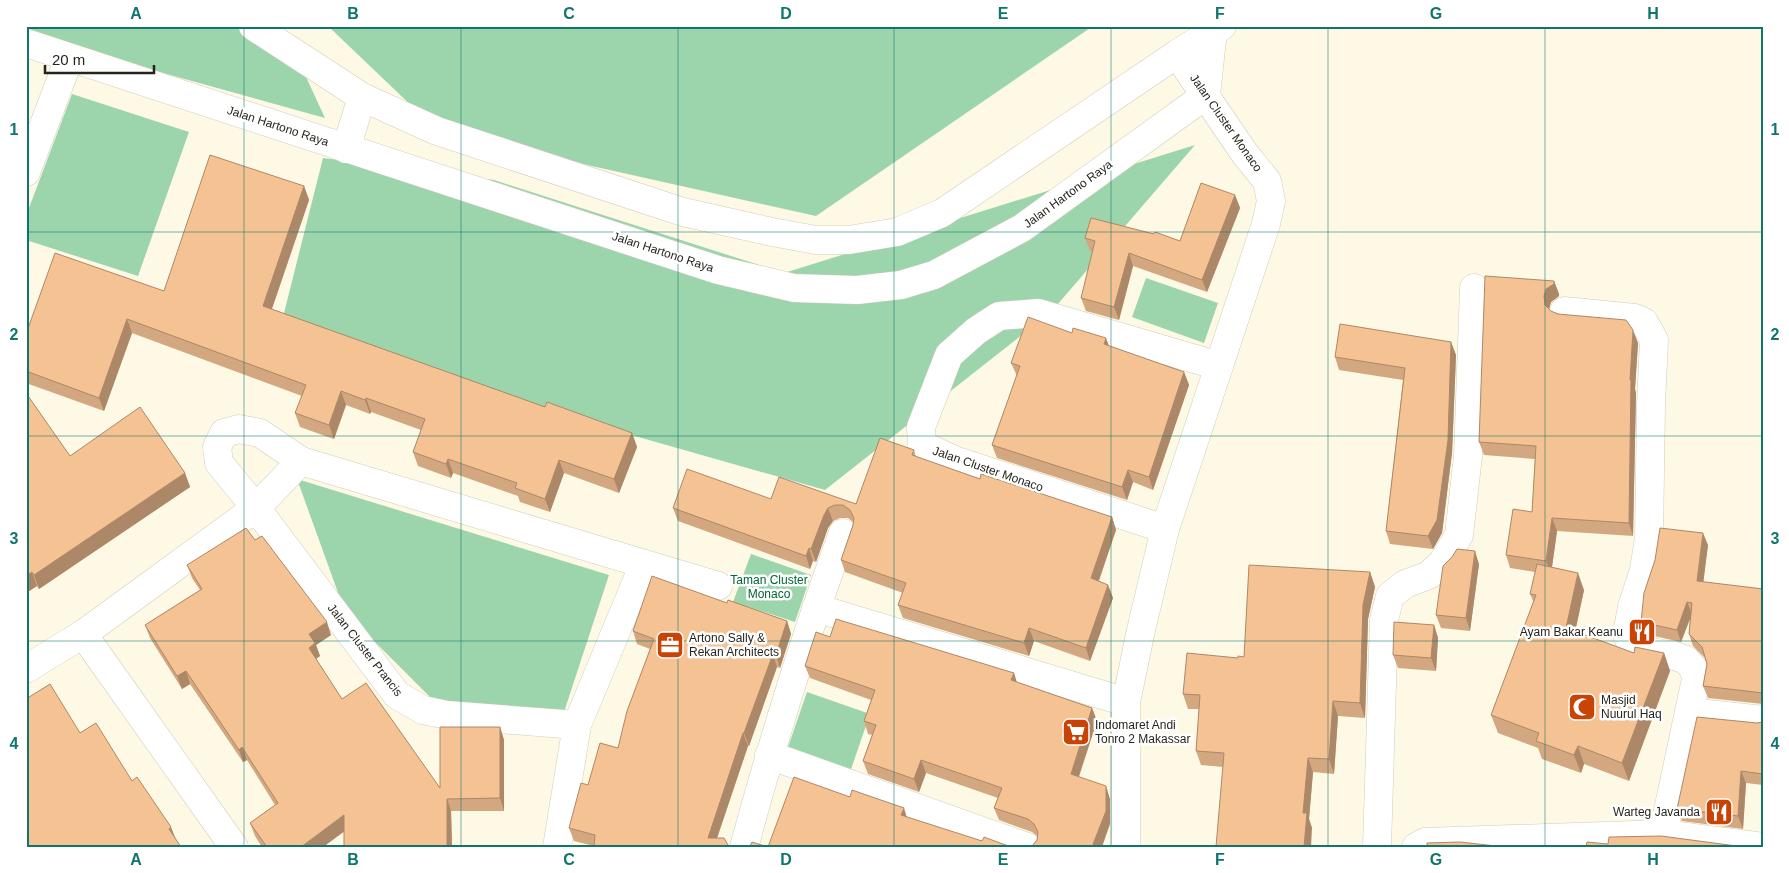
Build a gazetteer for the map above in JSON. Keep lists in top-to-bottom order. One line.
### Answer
{"streets":{"street":["Jalan Cluster Monaco","Jalan Hartono Raya","Jalan Cluster Prancis"]},"crossings":[["Jalan Cluster Monaco","Jalan Hartono Raya"]],"parks":["Taman Cluster Monaco"],"places":{"restaurant":["Ayam Bakar Keanu","Warteg Javanda"],"office":["Artono Sally & Rekan Architects"],"mosque":["Masjid Nuurul Haq"],"supermarket":["Indomaret Andi Tonro 2 Makassar"]},"scale_bar":"20 m","grid":{"columns":["A","B","C","D","E","F","G","H"],"rows":["1","2","3","4"]}}
